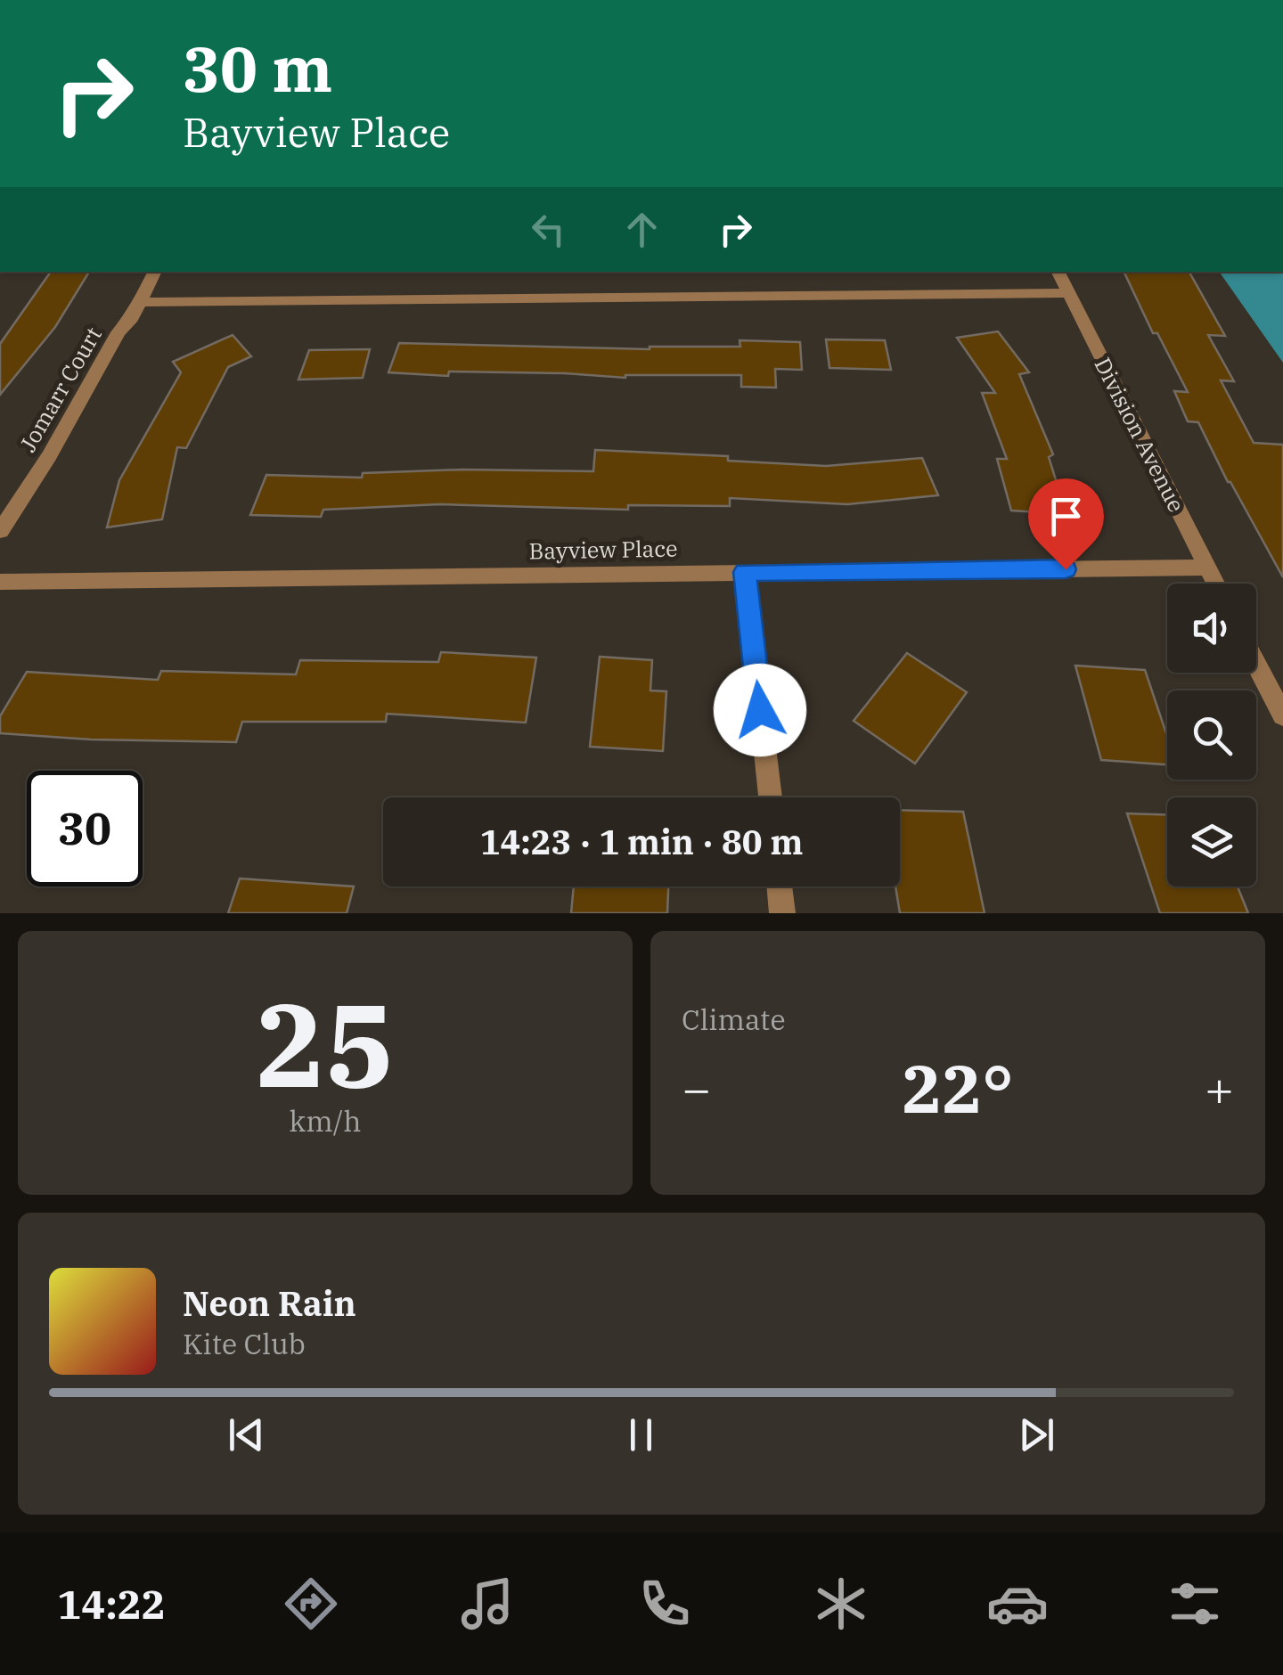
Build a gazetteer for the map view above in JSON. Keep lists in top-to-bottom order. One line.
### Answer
{"streets":{"street":["Jomarr Court","Division Avenue","Bayview Place"]},"crossings":[["Division Avenue","Bayview Place"]],"page":{"turn":["30 m","Bayview Place"],"limit":"30","trip":"14:23 · 1 min · 80 m","tile":[["25","km/h"],"Climate"],"heat":["−","22°","+"],"song":["Neon Rain","Kite Club"],"tabs":"14:22"}}
